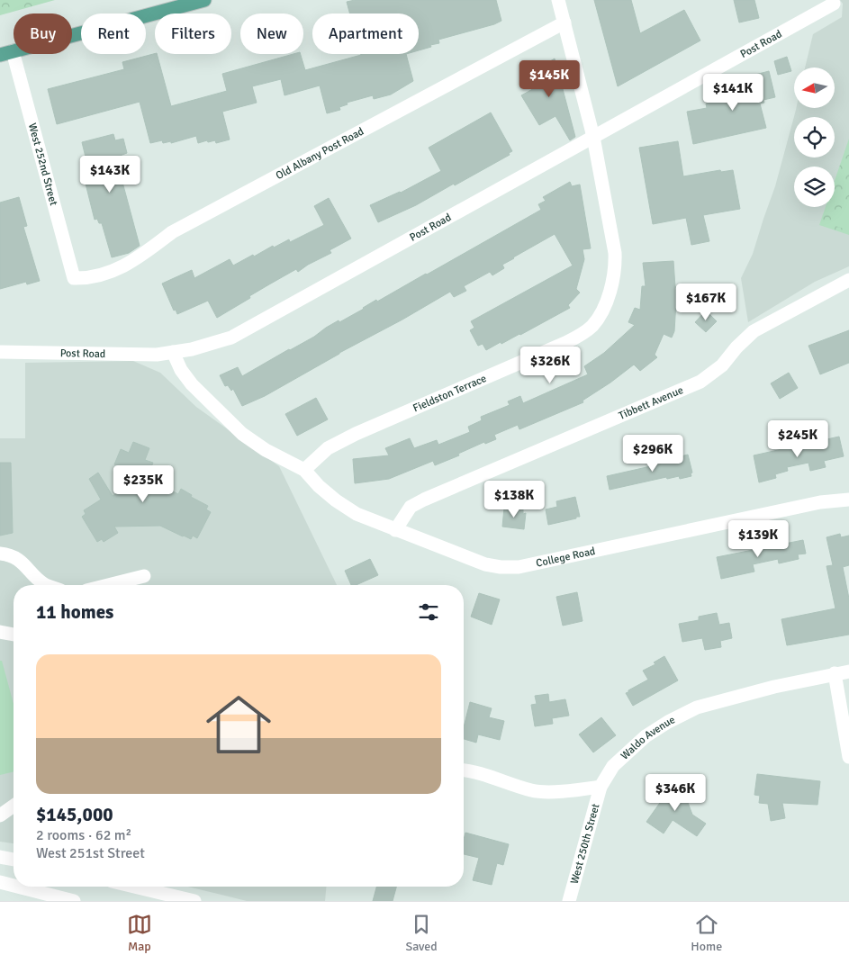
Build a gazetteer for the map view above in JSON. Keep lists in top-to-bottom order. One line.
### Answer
{"streets":{"street":["Post Road","Old Albany Post Road","West 252nd Street","Fieldston Terrace","Tibbett Avenue","College Road","Waldo Avenue","West 250th Street"]},"crossings":[["Post Road","Fieldston Terrace"],["Old Albany Post Road","West 252nd Street"],["Old Albany Post Road","Fieldston Terrace"],["Fieldston Terrace","College Road"],["Tibbett Avenue","College Road"],["Waldo Avenue","West 250th Street"]],"north":"left","page":{"chip":["Buy","Rent","Filters","New","Apartment"],"price":["$145K","$141K","$143K","$167K","$326K","$245K","$296K","$235K","$138K","$139K","$346K"],"heading":"11 homes","list":[{"name":"$145,000","note":"2 rooms · 62 m² · West 251st Street"}],"tabs":["Map","Saved","Home"]}}
